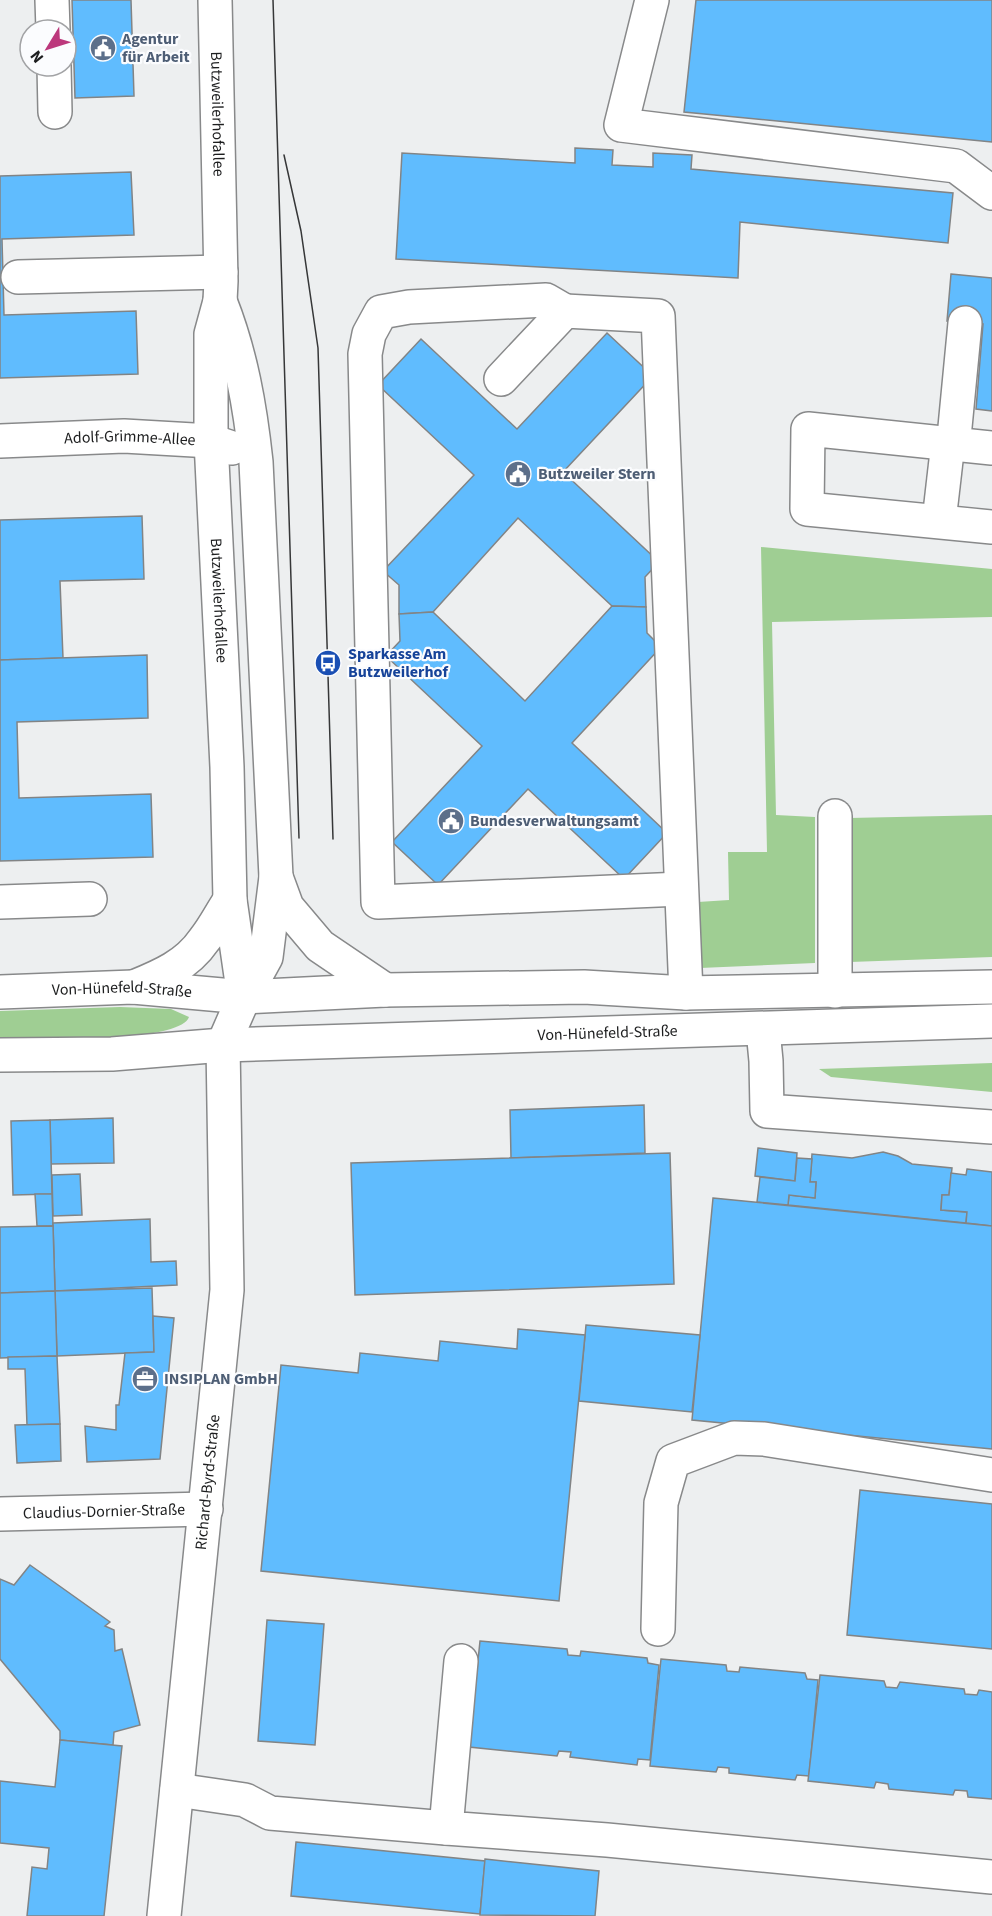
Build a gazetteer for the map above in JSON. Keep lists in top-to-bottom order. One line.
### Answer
{"streets":{"street":["Butzweilerhofallee","Adolf-Grimme-Allee","Von-Hünefeld-Straße","Richard-Byrd-Straße","Claudius-Dornier-Straße"]},"crossings":[["Butzweilerhofallee","Adolf-Grimme-Allee"],["Butzweilerhofallee","Von-Hünefeld-Straße"],["Von-Hünefeld-Straße","Richard-Byrd-Straße"],["Richard-Byrd-Straße","Claudius-Dornier-Straße"]],"places":{"public building":["Agentur für Arbeit","Butzweiler Stern","Bundesverwaltungsamt"],"bus stop":["Sparkasse Am Butzweilerhof"],"office":["INSIPLAN GmbH"]},"north":"bottom left"}
